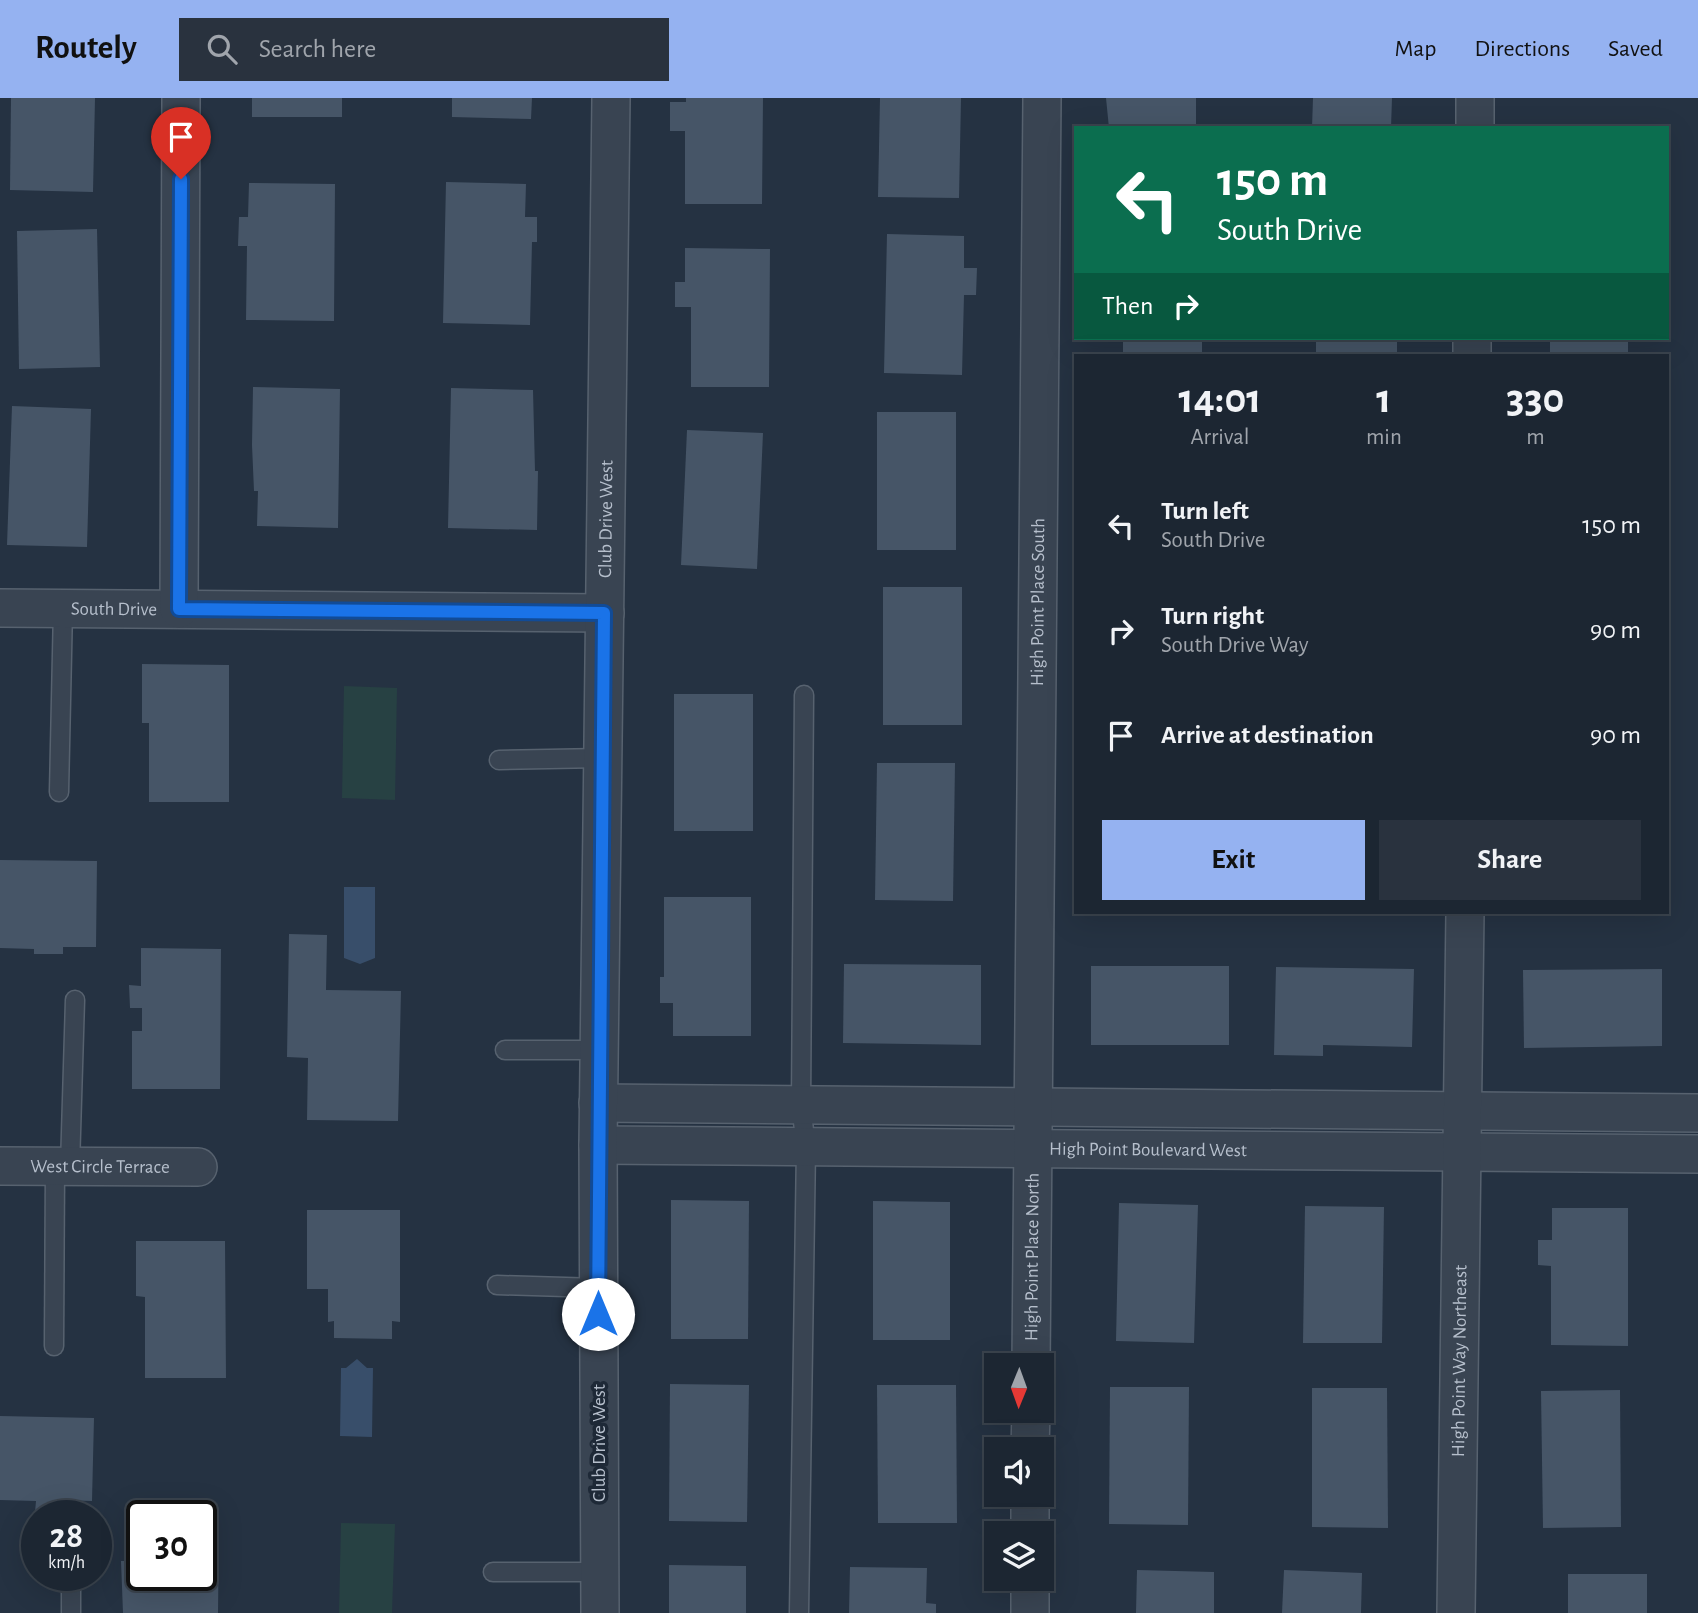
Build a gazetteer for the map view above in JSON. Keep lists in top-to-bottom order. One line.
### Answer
{"streets":{"street":["Club Drive West","High Point Place South","South Drive","High Point Boulevard West","West Circle Terrace","High Point Place North","High Point Way Northeast"]},"crossings":[["Club Drive West","South Drive"],["Club Drive West","High Point Boulevard West"],["High Point Place South","High Point Place North"],["High Point Boulevard West","High Point Place North"],["High Point Boulevard West","High Point Way Northeast"]],"north":"bottom","page":{"header":"Routely","search":"Search here","nav":["Map","Directions","Saved"],"turn":["150 m","South Drive"],"then":"Then","eta":["14:01","Arrival","1","min","330","m"],"list":[{"name":"Turn left","note":"South Drive","value":"150 m"},{"name":"Turn right","note":"South Drive Way","value":"90 m"},{"name":"Arrive at destination","value":"90 m"}],"buttons":["Exit","Share"],"speed":"28 km/h","limit":"30"}}
